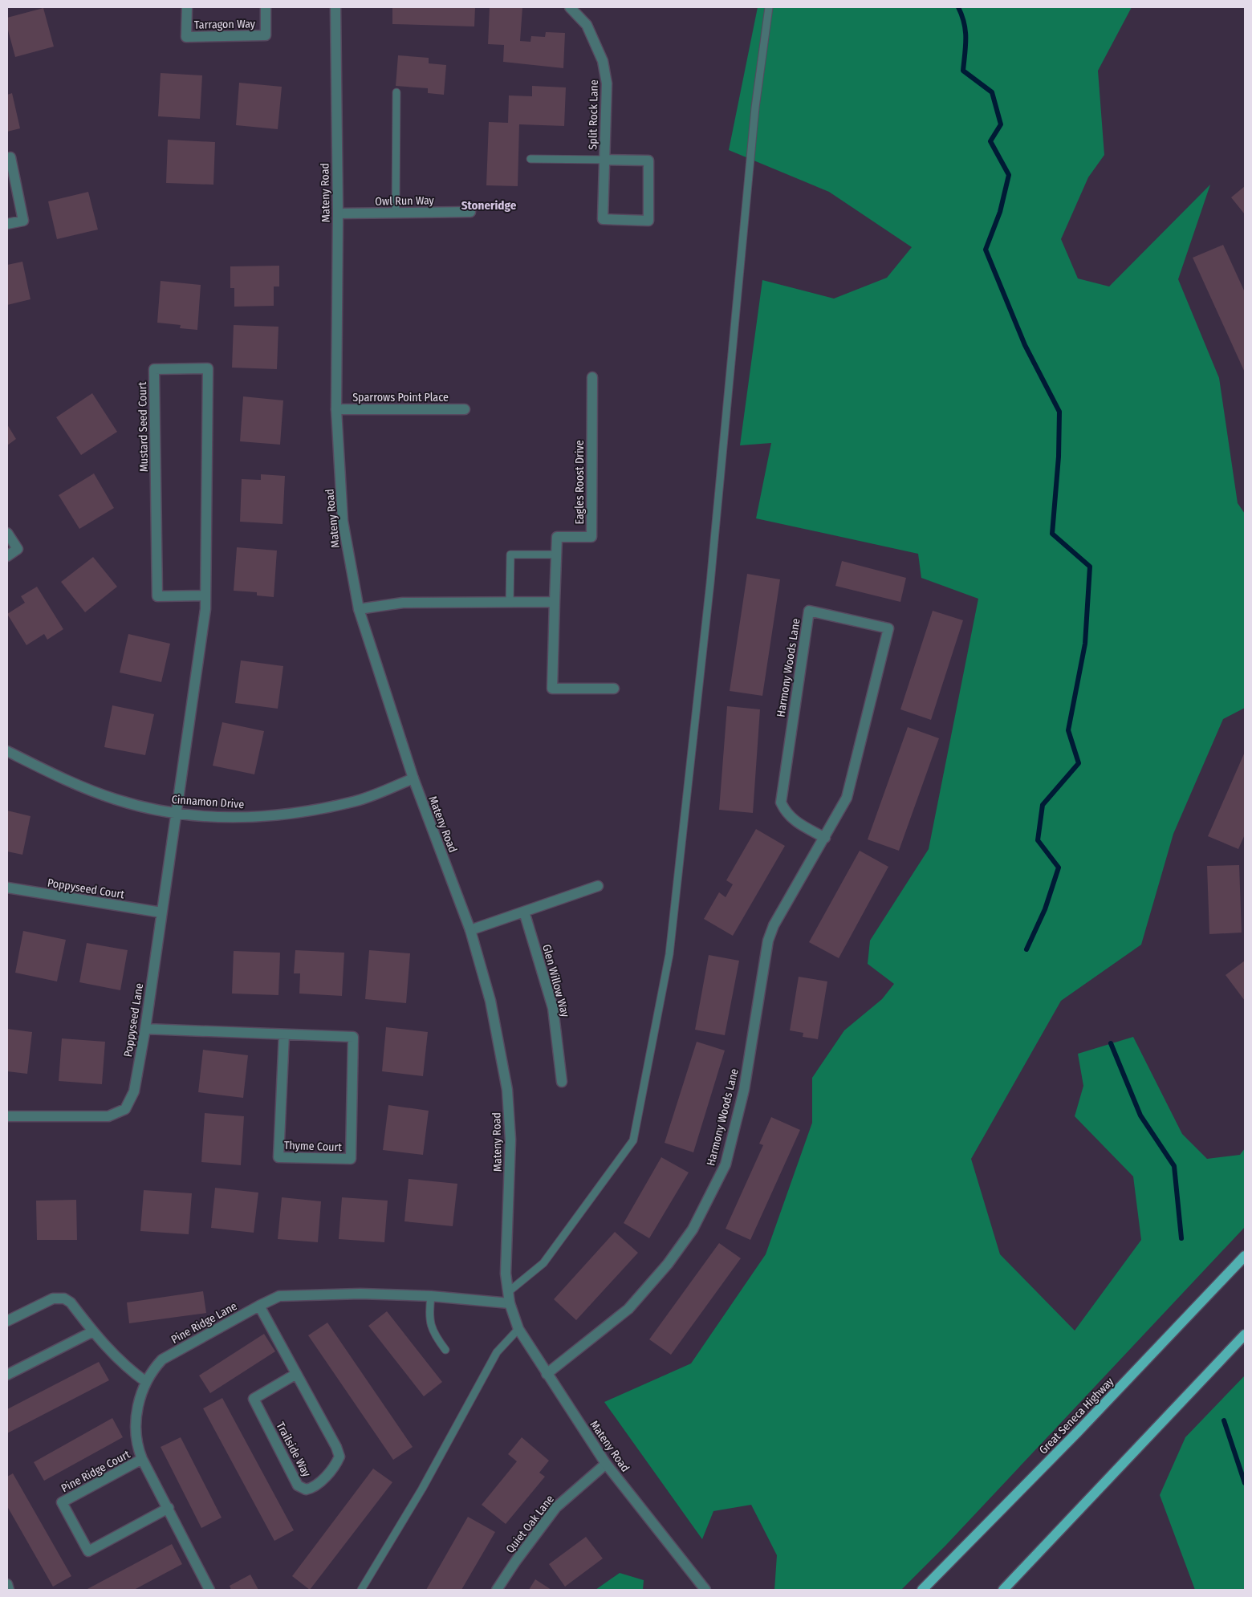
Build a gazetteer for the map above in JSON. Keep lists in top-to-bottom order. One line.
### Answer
{"streets":{"main road":["Great Seneca Highway"],"street":["Tarragon Way","Split Rock Lane","Mateny Road","Owl Run Way","Sparrows Point Place","Mustard Seed Court","Eagles Roost Drive","Harmony Woods Lane","Cinnamon Drive","Poppyseed Court","Glen Willow Way","Poppyseed Lane","Thyme Court","Pine Ridge Lane","Trailside Way","Pine Ridge Court","Quiet Oak Lane"]},"crossings":[["Mateny Road","Owl Run Way"],["Mateny Road","Sparrows Point Place"],["Mateny Road","Harmony Woods Lane"],["Mateny Road","Cinnamon Drive"],["Mateny Road","Pine Ridge Lane"],["Mateny Road","Quiet Oak Lane"],["Mustard Seed Court","Cinnamon Drive"],["Mustard Seed Court","Poppyseed Lane"],["Cinnamon Drive","Poppyseed Lane"],["Poppyseed Court","Poppyseed Lane"],["Poppyseed Lane","Thyme Court"],["Pine Ridge Lane","Trailside Way"],["Pine Ridge Lane","Pine Ridge Court"]],"districts":["Stoneridge"]}
